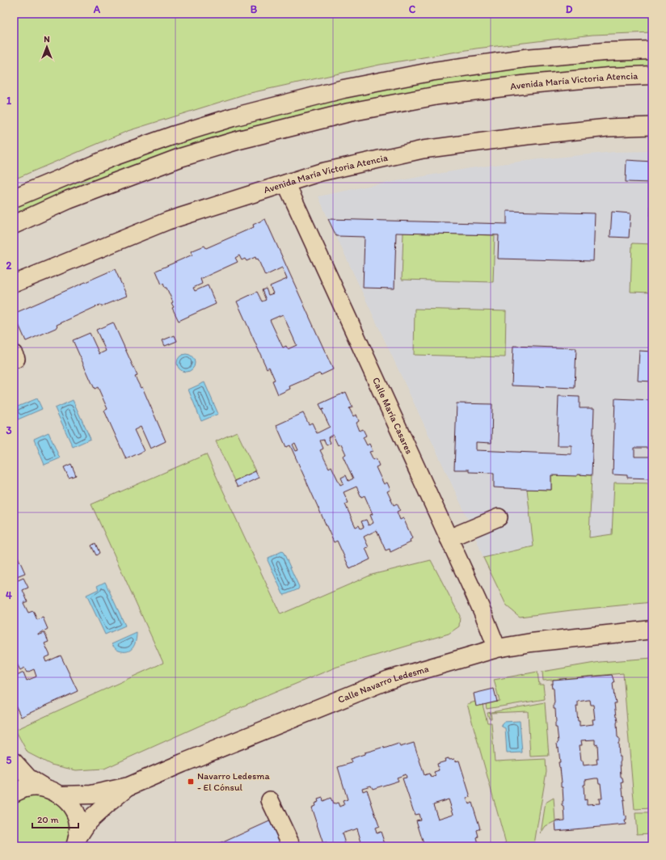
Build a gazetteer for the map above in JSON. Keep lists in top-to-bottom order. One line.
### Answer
{"streets":{"main road":["Avenida María Victoria Atencia","Calle Navarro Ledesma"],"street":["Calle María Casares"]},"crossings":[["Avenida María Victoria Atencia","Calle María Casares"],["Calle María Casares","Calle Navarro Ledesma"]],"places":{"transit":["Navarro Ledesma - El Cónsul"]},"scale_bar":"20 m","north":"top","grid":{"columns":["A","B","C","D"],"rows":["1","2","3","4","5"]}}
